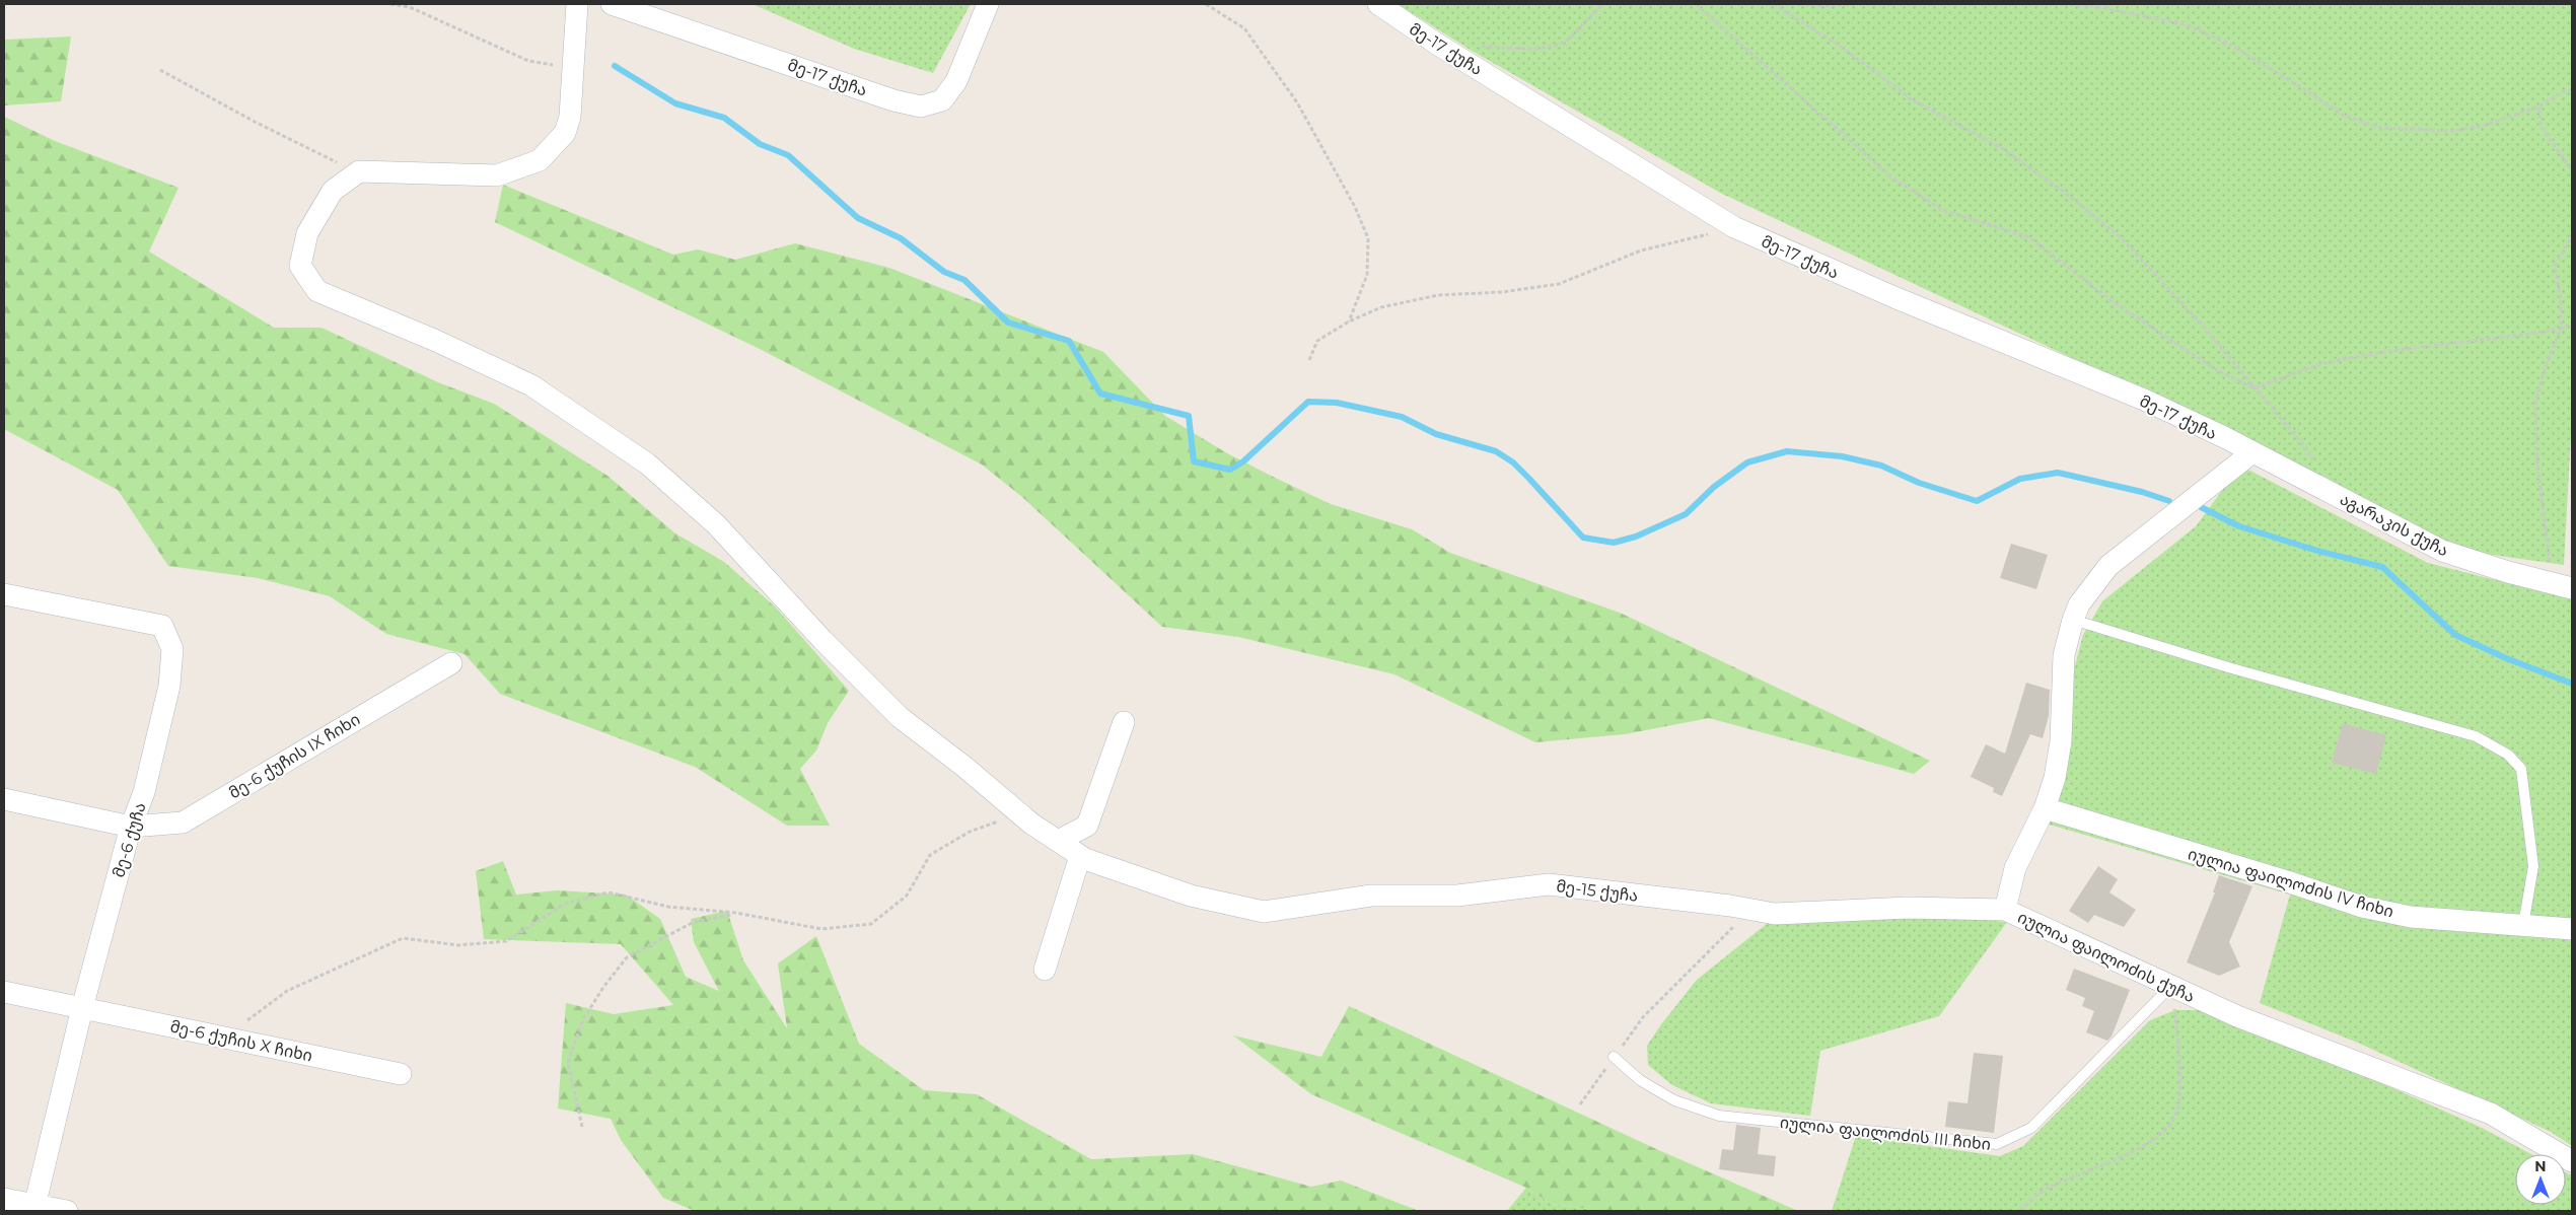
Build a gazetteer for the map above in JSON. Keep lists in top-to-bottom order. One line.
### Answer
{"streets":{"street":["მე-17 ქუჩა","აგარაკის ქუჩა","მე-6 ქუჩის IX ჩიხი","მე-6 ქუჩა","იულია ფაილოძის IV ჩიხი","მე-15 ქუჩა","იულია ფაილოძის ქუჩა","მე-6 ქუჩის X ჩიხი"],"lane":["იულია ფაილოძის III ჩიხი"]},"crossings":[["მე-17 ქუჩა","აგარაკის ქუჩა"],["მე-17 ქუჩა","იულია ფაილოძის ქუჩა"],["აგარაკის ქუჩა","იულია ფაილოძის ქუჩა"],["მე-6 ქუჩის IX ჩიხი","მე-6 ქუჩა"],["მე-6 ქუჩა","მე-6 ქუჩის X ჩიხი"],["იულია ფაილოძის IV ჩიხი","იულია ფაილოძის ქუჩა"],["მე-15 ქუჩა","იულია ფაილოძის ქუჩა"],["იულია ფაილოძის ქუჩა","იულია ფაილოძის III ჩიხი"]],"north":"top"}
